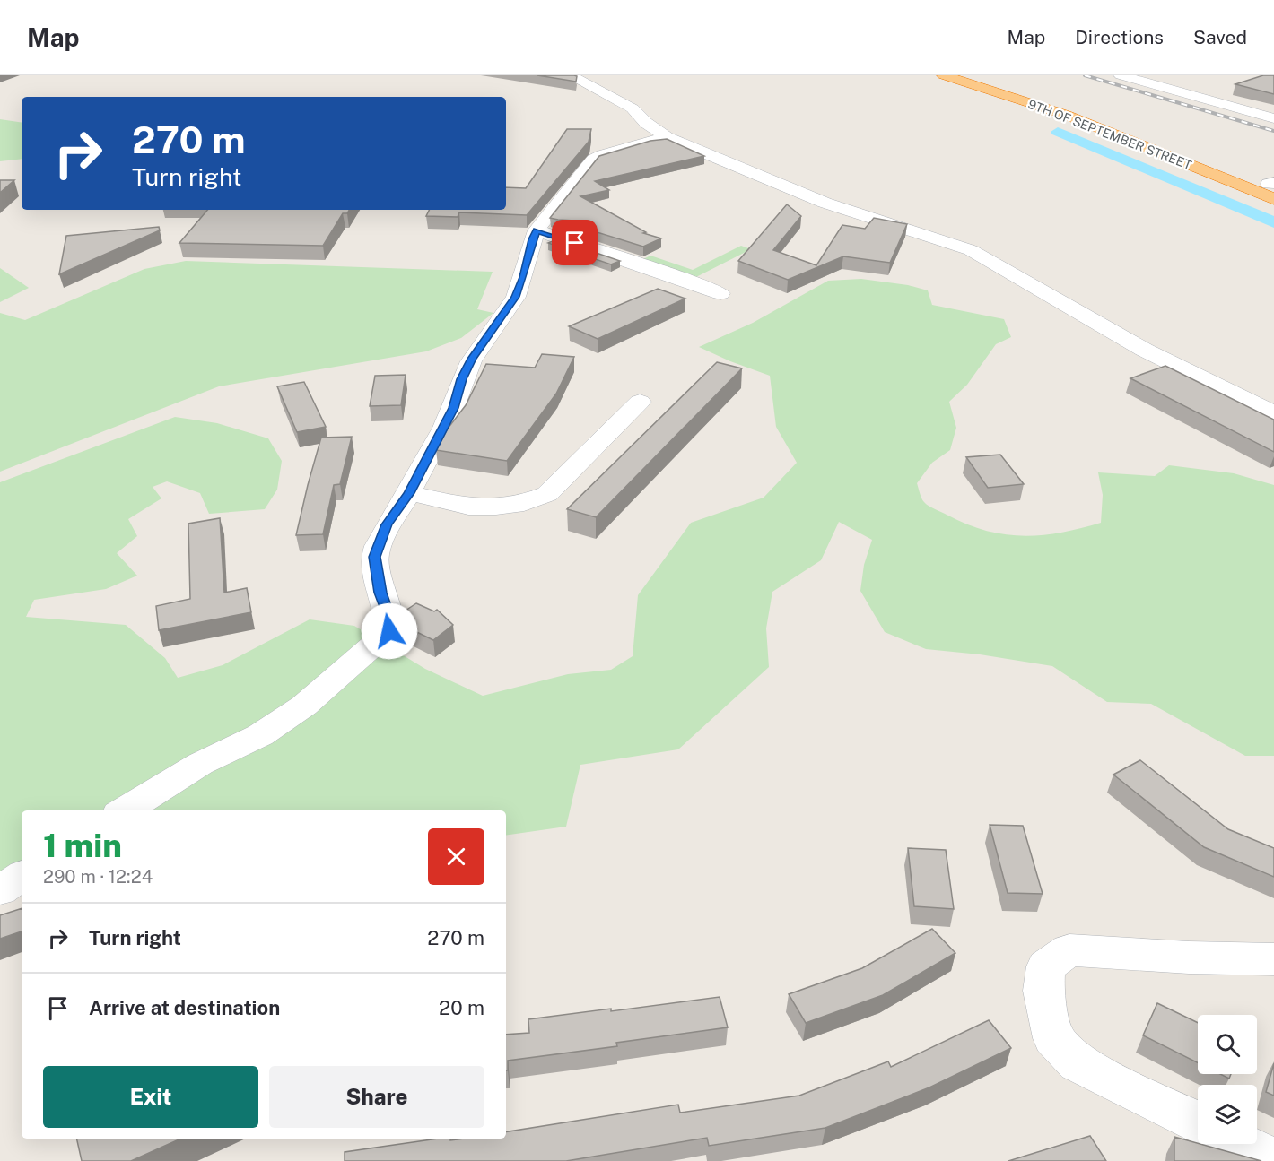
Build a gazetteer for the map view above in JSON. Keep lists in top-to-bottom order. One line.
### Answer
{"streets":{"highway":["9TH OF SEPTEMBER STREET"]},"page":{"header":"Map","nav":["Map","Directions","Saved"],"turn":["270 m","Turn right"],"heading":["1 min","290 m · 12:24"],"list":[{"name":"Turn right","value":"270 m"},{"name":"Arrive at destination","value":"20 m"}],"buttons":["Exit","Share"]}}
